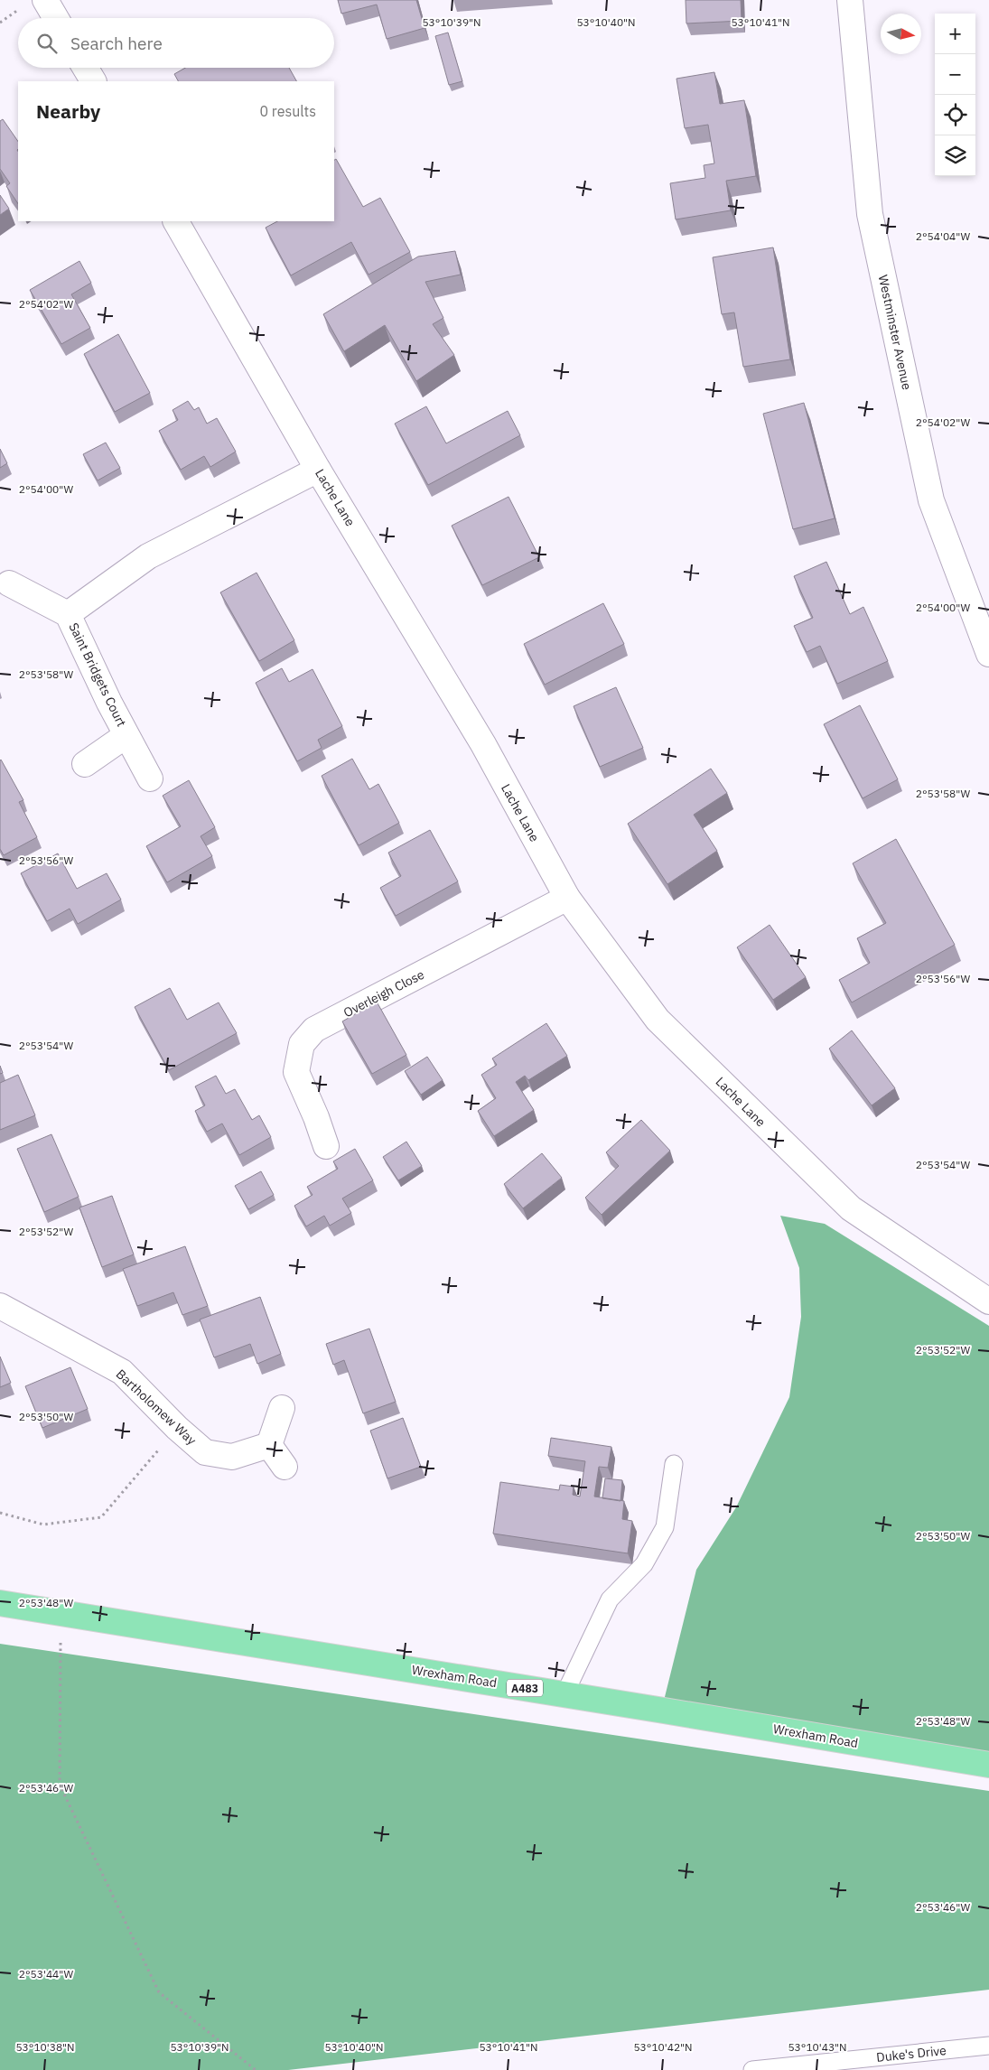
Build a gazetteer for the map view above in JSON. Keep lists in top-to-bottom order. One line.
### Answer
{"streets":{"highway":["Wrexham Road","A483"],"street":["Westminster Avenue","Lache Lane","Saint Bridgets Court","Overleigh Close","Bartholomew Way"],"lane":["Duke's Drive"]},"crossings":[["Lache Lane","Saint Bridgets Court"],["Lache Lane","Overleigh Close"]],"north":"right","page":{"map_buttons":["+","−"],"search":"Search here","heading":["Nearby","0 results"]},"coordinates":["53°10'39\"N","53°10'40\"N","53°10'41\"N","2°54'04\"W","2°54'02\"W","2°54'00\"W","2°53'58\"W","2°53'56\"W","2°53'54\"W","2°53'52\"W","2°53'50\"W","2°53'48\"W","2°53'46\"W","2°53'44\"W","53°10'38\"N","53°10'42\"N","53°10'43\"N"]}
